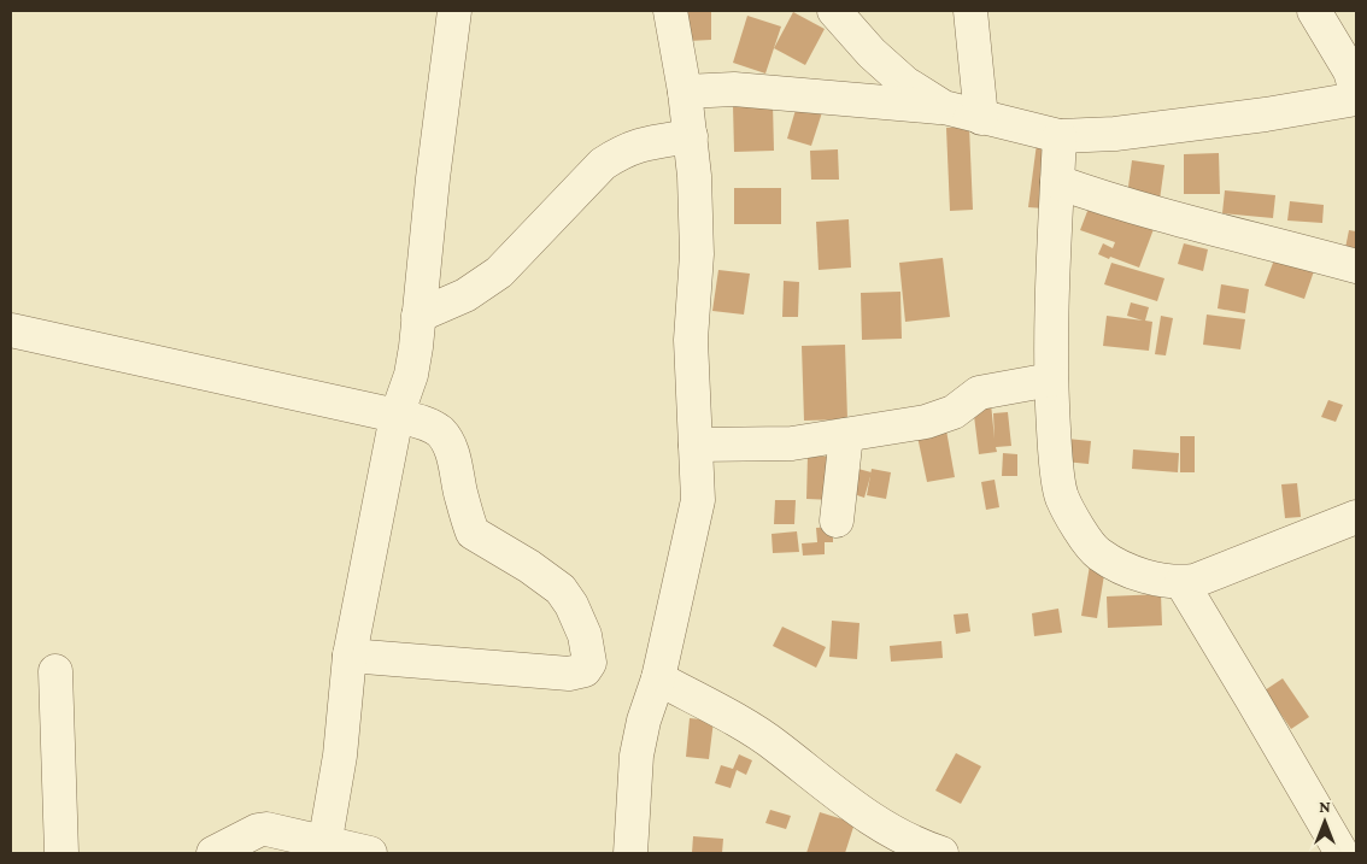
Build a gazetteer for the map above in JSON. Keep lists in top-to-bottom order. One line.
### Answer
{"north":"top"}
